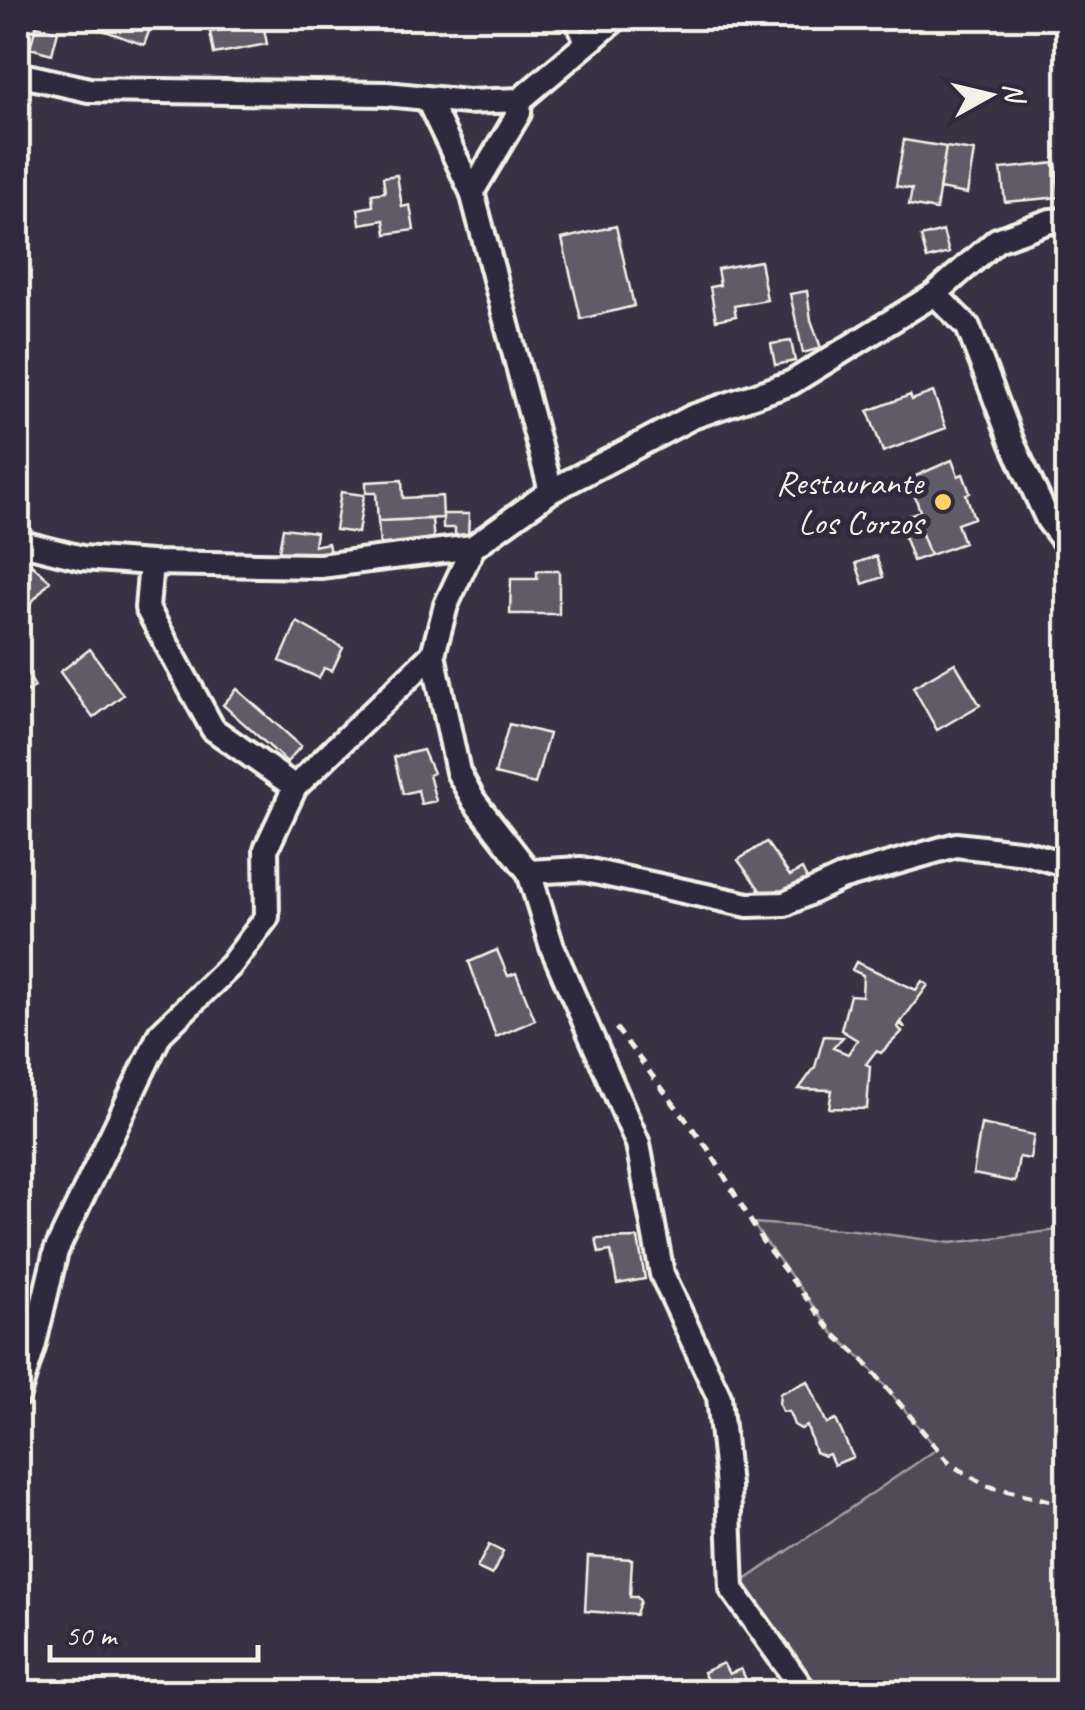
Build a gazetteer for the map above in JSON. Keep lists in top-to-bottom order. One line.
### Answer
{"places":["Restaurante Los Corzos"],"scale_bar":"50 m","north":"right"}
